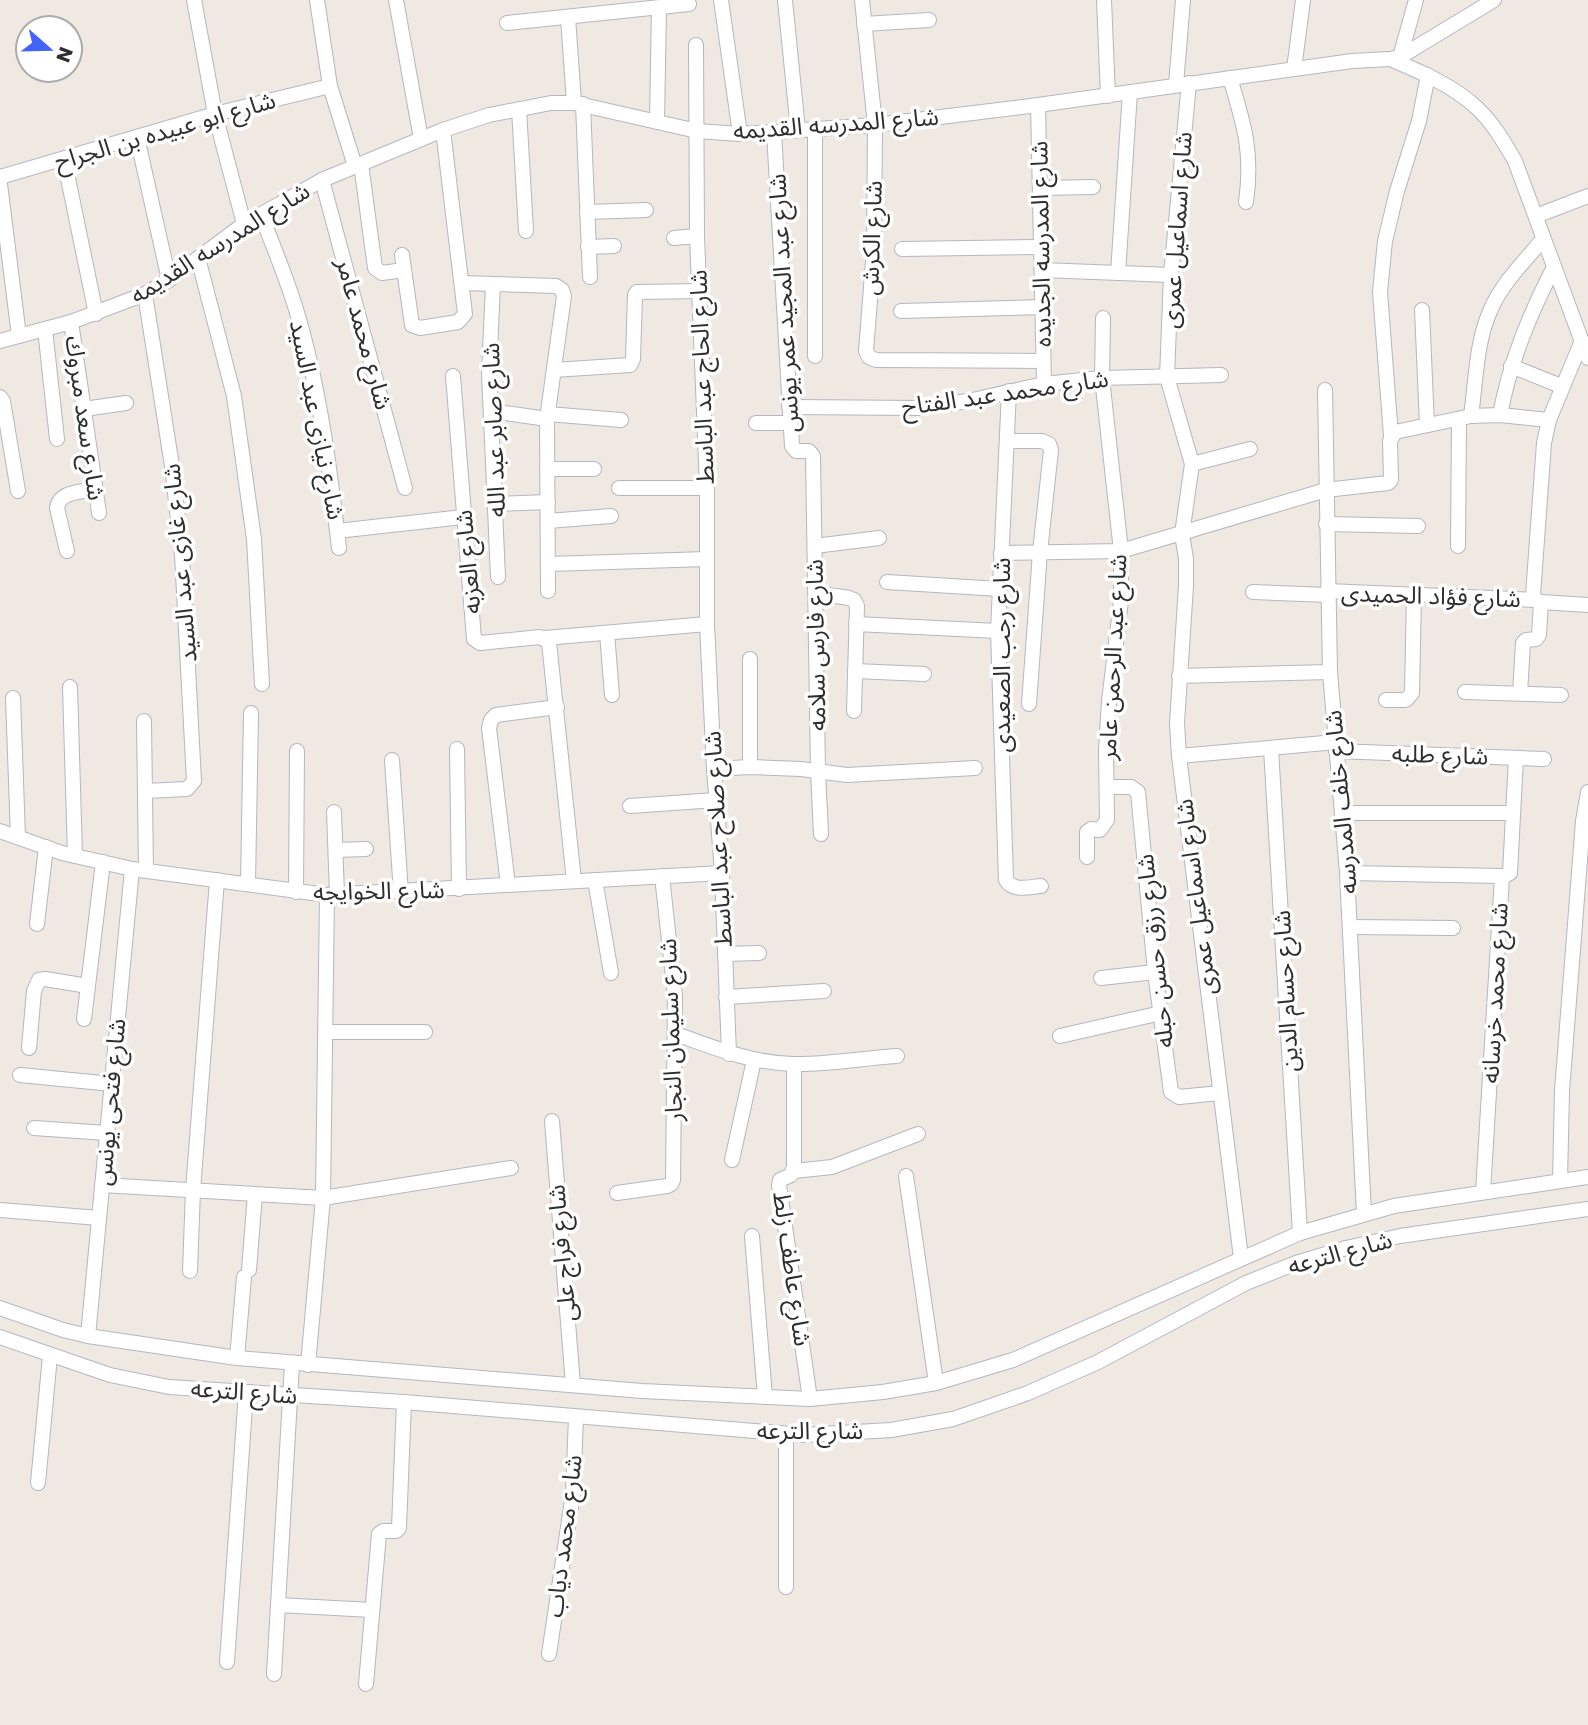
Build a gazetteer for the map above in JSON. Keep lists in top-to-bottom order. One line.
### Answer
{"streets":{"street":["شارع المدرسه القديمه","شارع ابو عبيده بن الجراح","شارع اسماعيل عمرى","شارع الكرش","شارع المدرسه الجديده","شارع عبد المجيد عمر يونس","شارع محمد عامر","شارع الحاج عبد الباسط","شارع محمد عبد الفتاح","شارع سعد مبروك","شارع نيازى عبد السيد","شارع صابر عبد الله","شارع العزبه","شارع غازى عبد السيد","شارع فؤاد الحميدى","شارع فارس سلامه","شارع رجب الصعيدى","شارع عبد الرحمن عامر","شارع طلبه","شارع خلف المدرسه","شارع صلاح عبد الباسط","شارع الخوايجه","شارع رزق حسن حبله","شارع حسام الدين","شارع محمد خرسانه","شارع سليمان النجار","شارع فتحى يونس","شارع فراج على","شارع الترعه","شارع عاطف زلط","شارع محمد دياب"]},"crossings":[["شارع المدرسه القديمه","شارع اسماعيل عمرى"],["شارع المدرسه القديمه","شارع الكرش"],["شارع المدرسه القديمه","شارع المدرسه الجديده"],["شارع المدرسه القديمه","شارع عبد المجيد عمر يونس"],["شارع المدرسه القديمه","شارع محمد عامر"],["شارع المدرسه القديمه","شارع الحاج عبد الباسط"],["شارع المدرسه القديمه","شارع سعد مبروك"],["شارع المدرسه القديمه","شارع نيازى عبد السيد"],["شارع المدرسه القديمه","شارع غازى عبد السيد"],["شارع اسماعيل عمرى","شارع محمد عبد الفتاح"],["شارع اسماعيل عمرى","شارع طلبه"],["شارع اسماعيل عمرى","شارع رزق حسن حبله"],["شارع اسماعيل عمرى","شارع الترعه"],["شارع الكرش","شارع محمد عبد الفتاح"],["شارع المدرسه الجديده","شارع محمد عبد الفتاح"],["شارع عبد المجيد عمر يونس","شارع محمد عبد الفتاح"],["شارع عبد المجيد عمر يونس","شارع فارس سلامه"],["شارع الحاج عبد الباسط","شارع صلاح عبد الباسط"],["شارع محمد عبد الفتاح","شارع رجب الصعيدى"],["شارع محمد عبد الفتاح","شارع عبد الرحمن عامر"],["شارع غازى عبد السيد","شارع فتحى يونس"],["شارع فؤاد الحميدى","شارع خلف المدرسه"],["شارع عبد الرحمن عامر","شارع رزق حسن حبله"],["شارع طلبه","شارع خلف المدرسه"],["شارع طلبه","شارع حسام الدين"],["شارع طلبه","شارع محمد خرسانه"],["شارع خلف المدرسه","شارع الترعه"],["شارع صلاح عبد الباسط","شارع الخوايجه"],["شارع الخوايجه","شارع سليمان النجار"],["شارع الخوايجه","شارع فتحى يونس"],["شارع الخوايجه","شارع الترعه"],["شارع حسام الدين","شارع الترعه"],["شارع محمد خرسانه","شارع الترعه"],["شارع فتحى يونس","شارع الترعه"],["شارع فراج على","شارع الترعه"],["شارع الترعه","شارع عاطف زلط"],["شارع الترعه","شارع محمد دياب"]],"north":"right"}
